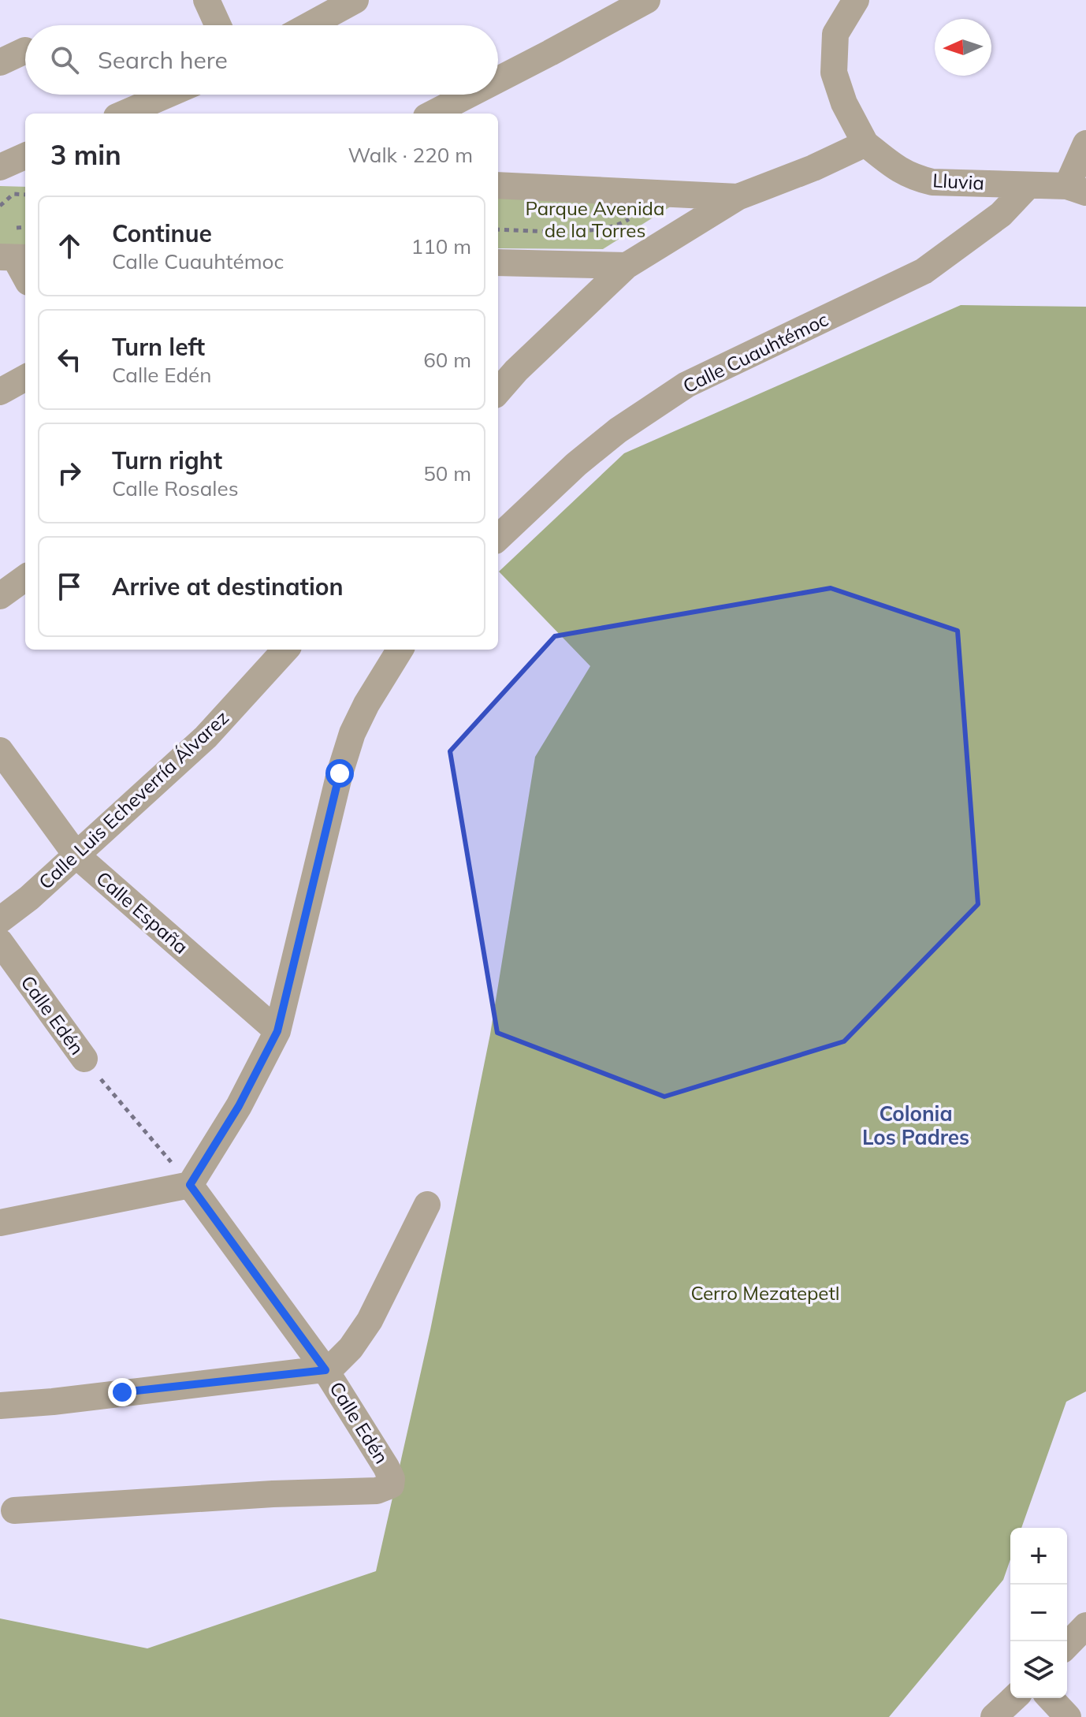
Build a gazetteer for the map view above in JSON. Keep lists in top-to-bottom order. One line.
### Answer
{"streets":{"street":["Lluvia","Calle Cuauhtémoc","Calle Luis Echeverría Álvarez","Calle España","Calle Edén"]},"crossings":[["Lluvia","Calle Cuauhtémoc"],["Calle Luis Echeverría Álvarez","Calle España"]],"districts":["Colonia Los Padres"],"parks":["Parque Avenida de la Torres","Cerro Mezatepetl"],"north":"left","page":{"search":"Search here","heading":["3 min","Walk · 220 m"],"list":[["Continue","Calle Cuauhtémoc","110 m"],["Turn left","Calle Edén","60 m"],["Turn right","Calle Rosales","50 m"],"Arrive at destination"],"map_buttons":["+","−"]}}
